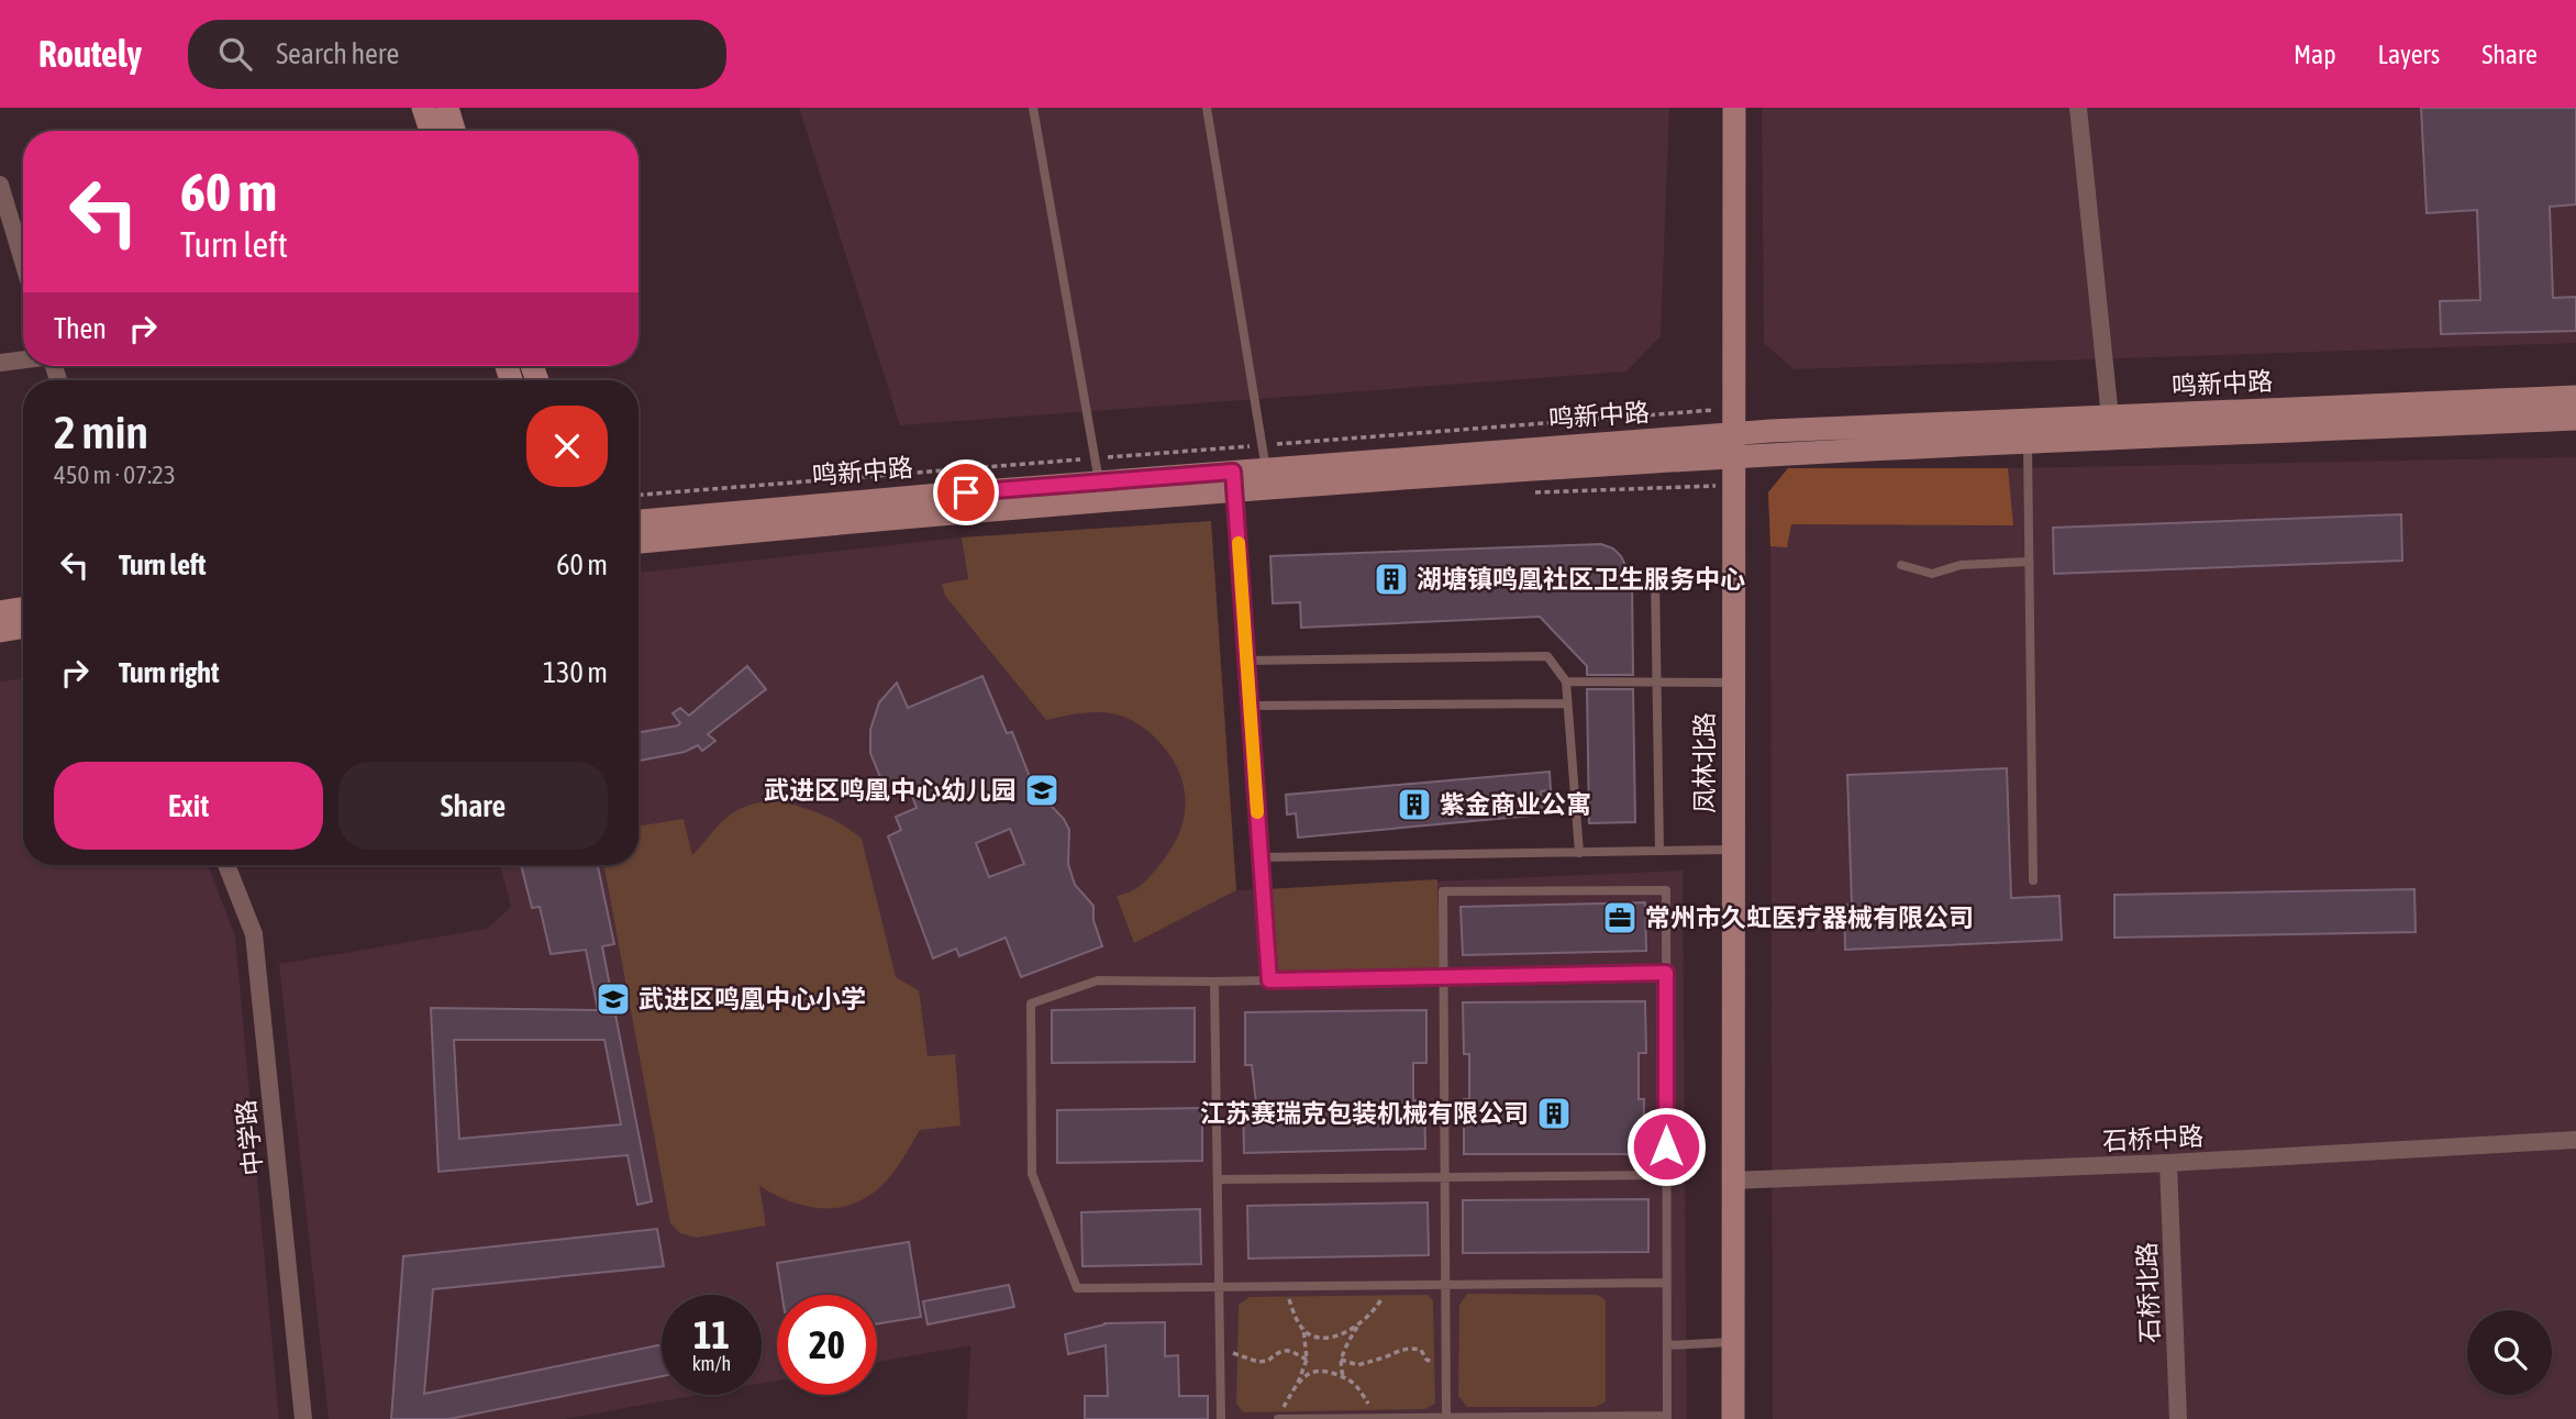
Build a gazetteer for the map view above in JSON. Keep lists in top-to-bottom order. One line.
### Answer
{"streets":{"main road":["鸣新中路","凤林北路"],"street":["中学路","石桥中路","石桥北路"]},"crossings":[["鸣新中路","凤林北路"],["凤林北路","石桥中路"],["石桥中路","石桥北路"]],"places":{"building":["湖塘镇鸣凰社区卫生服务中心","紫金商业公寓","江苏赛瑞克包装机械有限公司"],"school or university":["武进区鸣凰中心幼儿园","武进区鸣凰中心小学"],"office":["常州市久虹医疗器械有限公司"]},"page":{"header":"Routely","search":"Search here","nav":["Map","Layers","Share"],"turn":["60 m","Turn left"],"then":"Then","heading":["2 min","450 m · 07:23"],"list":[{"name":"Turn left","value":"60 m"},{"name":"Turn right","value":"130 m"}],"buttons":["Exit","Share"],"speed":"11 km/h","limit":"20"}}
